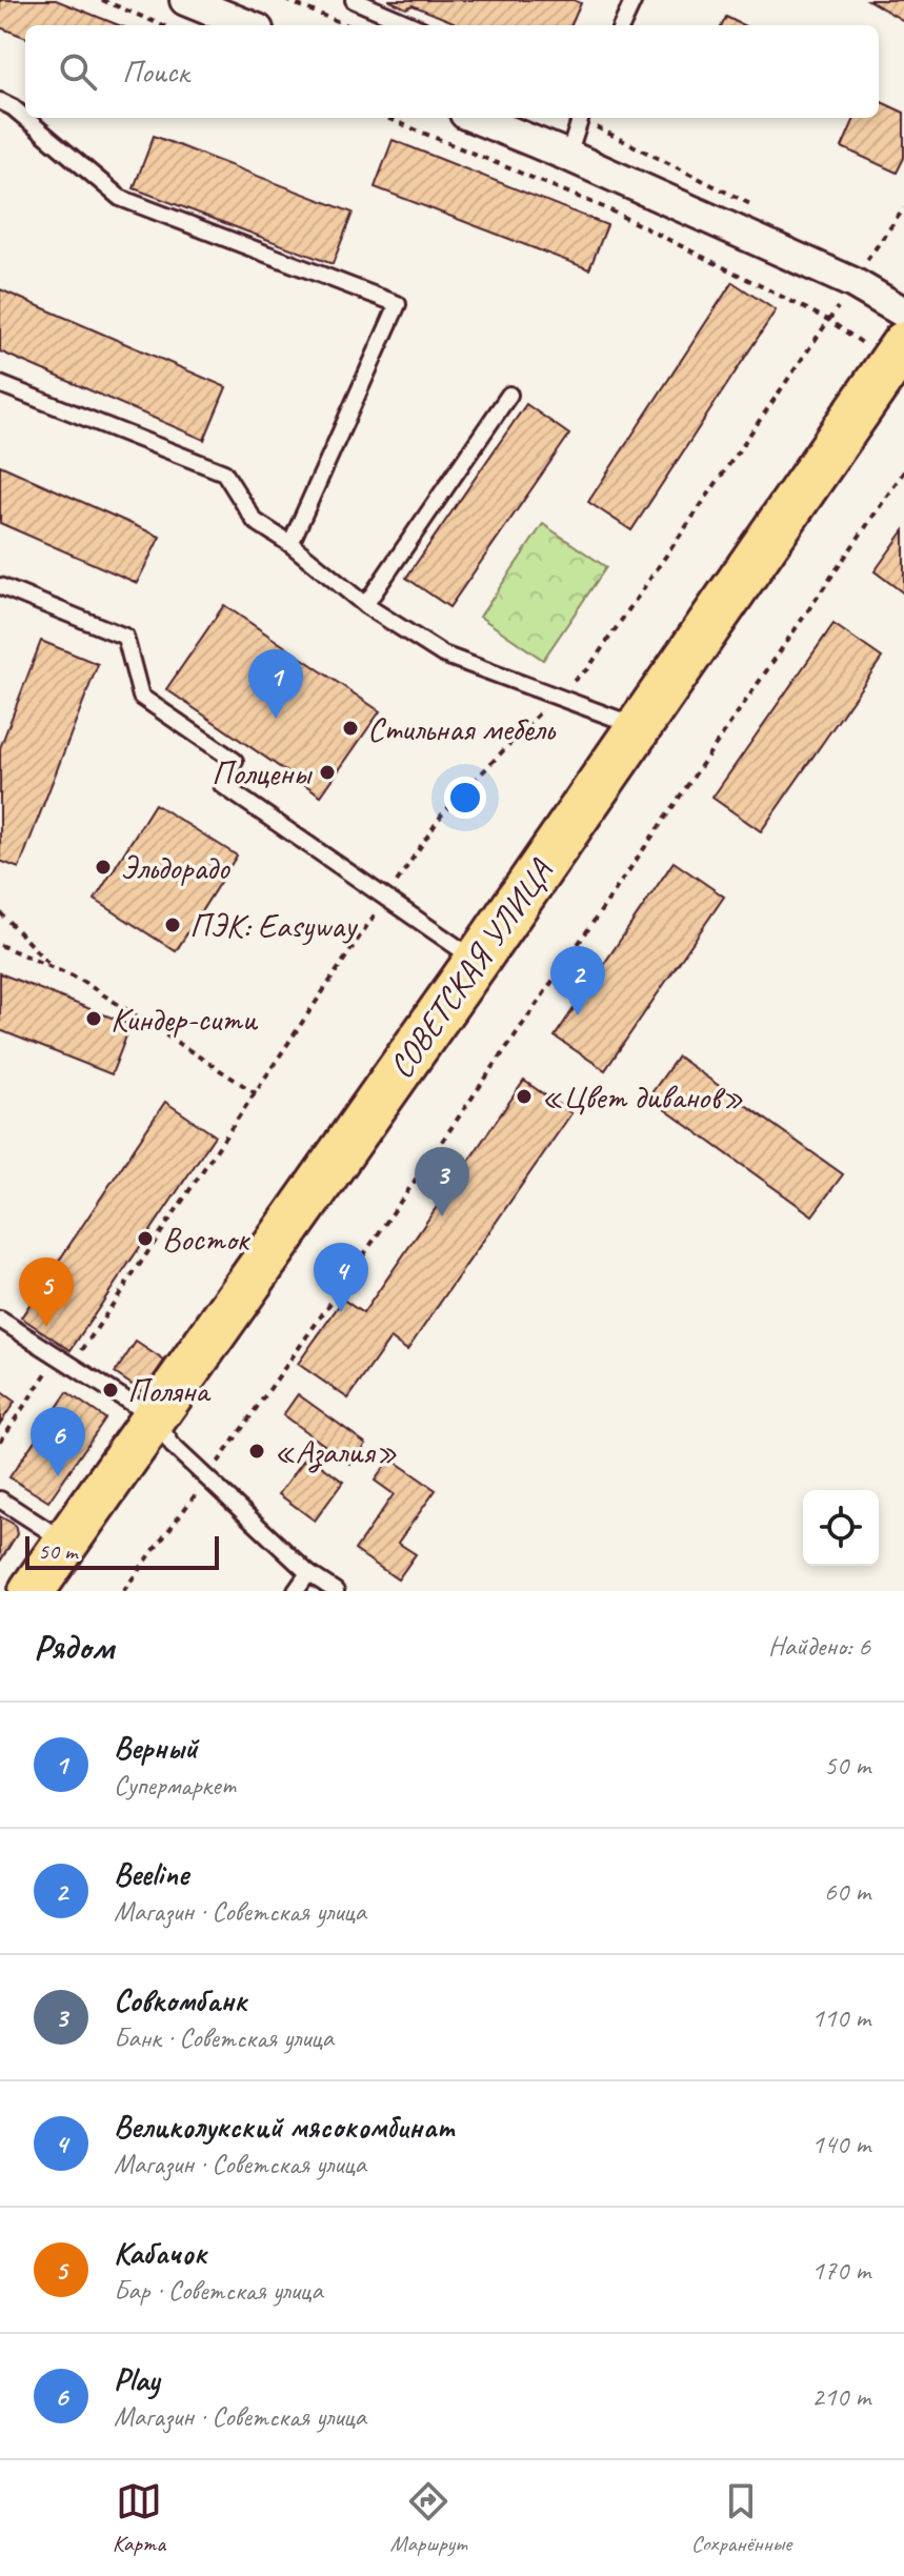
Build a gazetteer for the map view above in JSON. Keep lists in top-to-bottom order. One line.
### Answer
{"streets":{"main road":["СОВЕТСКАЯ УЛИЦА"]},"places":["Стильная мебель","Полцены","Эльдорадо","ПЭК: Easyway","Киндер-сити","«Цвет диванов»","Восток","Поляна","«Азалия»"],"scale_bar":"50 m","page":{"search":"Поиск","pins":["1","2","3","4","5","6"],"scale":"50 m","heading":["Рядом","Найдено: 6"],"list":[{"mark":"1","name":"Верный","note":"Супермаркет","value":"50 m"},{"mark":"2","name":"Beeline","note":"Магазин · Советская улица","value":"60 m"},{"mark":"3","name":"Совкомбанк","note":"Банк · Советская улица","value":"110 m"},{"mark":"4","name":"Великолукский мясокомбинат","note":"Магазин · Советская улица","value":"140 m"},{"mark":"5","name":"Кабачок","note":"Бар · Советская улица","value":"170 m"},{"mark":"6","name":"Рlay","note":"Магазин · Советская улица","value":"210 m"}],"nav":["Карта","Маршрут","Сохранённые"]}}
